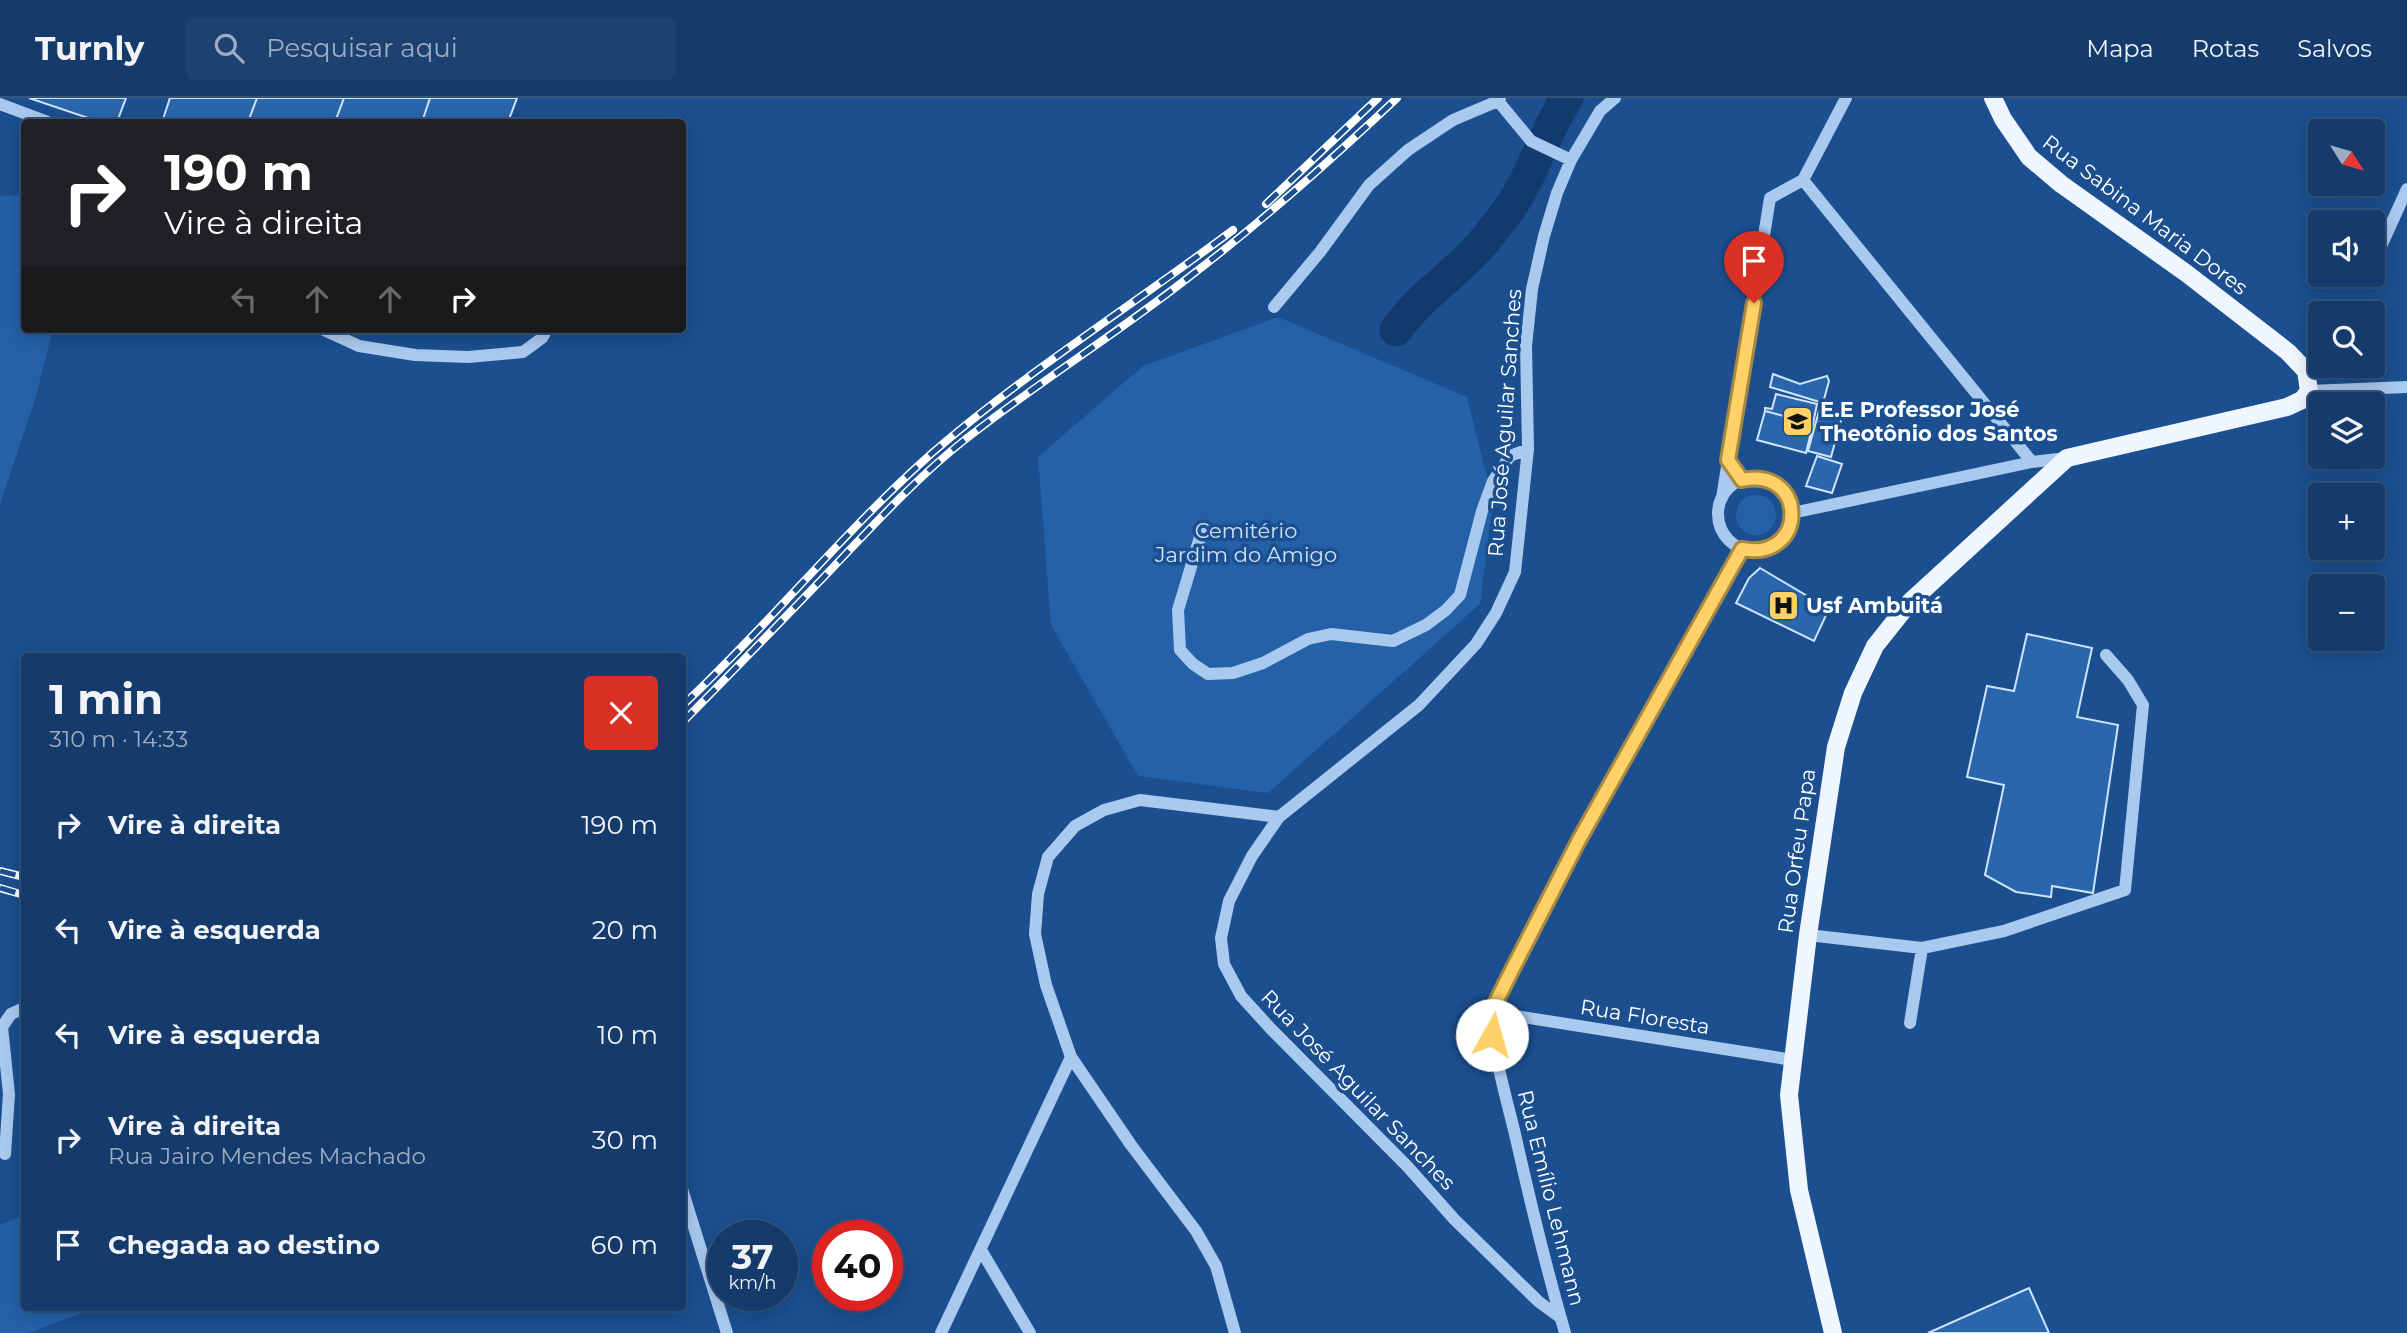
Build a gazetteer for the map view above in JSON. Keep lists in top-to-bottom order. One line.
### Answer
{"streets":{"main road":["Rua Sabina Maria Dores","Rua Orfeu Papa"],"street":["Rua José Aguilar Sanches","Rua Floresta","Rua Emílio Lehmann"]},"crossings":[["Rua José Aguilar Sanches","Rua Emílio Lehmann"],["Rua Orfeu Papa","Rua Floresta"],["Rua Floresta","Rua Emílio Lehmann"]],"parks":["Cemitério Jardim do Amigo"],"places":{"school or university":["E.E Professor José Theotônio dos Santos"],"hospital":["Usf Ambuitá"]},"north":"bottom right","page":{"header":"Turnly","search":"Pesquisar aqui","nav":["Mapa","Rotas","Salvos"],"map_buttons":["+","−"],"turn":["190 m","Vire à direita"],"heading":["1 min","310 m · 14:33"],"list":[{"name":"Vire à direita","value":"190 m"},{"name":"Vire à esquerda","value":"20 m"},{"name":"Vire à esquerda","value":"10 m"},{"name":"Vire à direita","note":"Rua Jairo Mendes Machado","value":"30 m"},{"name":"Chegada ao destino","value":"60 m"}],"speed":"37 km/h","limit":"40"}}
